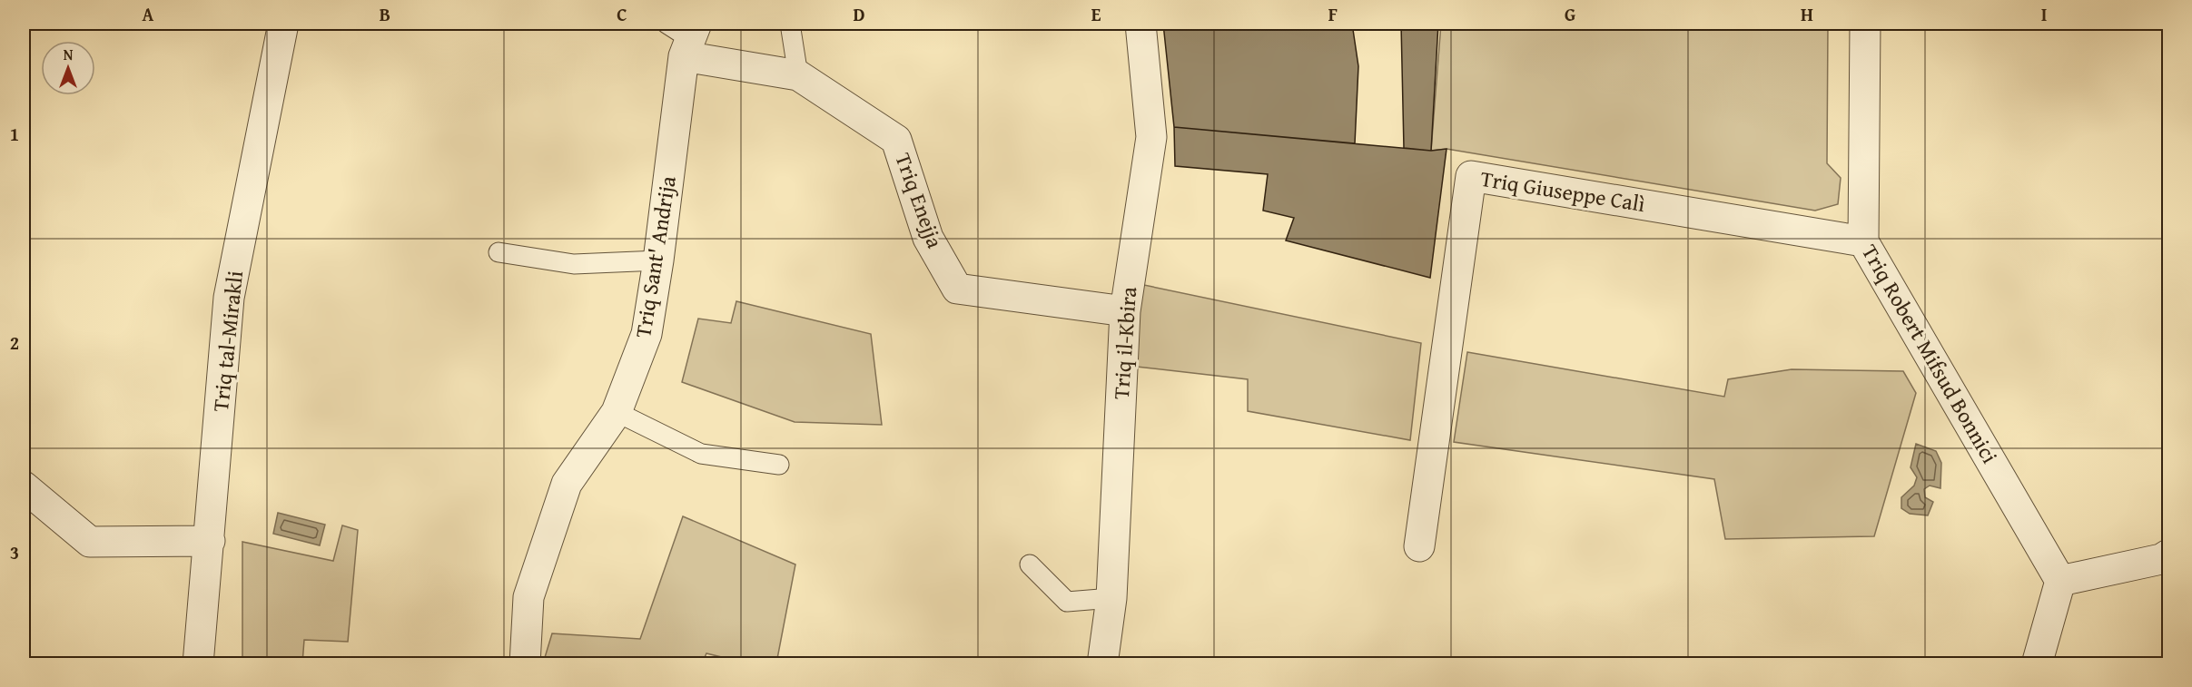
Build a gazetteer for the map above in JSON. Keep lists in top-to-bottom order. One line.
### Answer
{"streets":{"street":["Triq Giuseppe Calì","Triq Enejja","Triq Sant' Andrija","Triq tal-Mirakli","Triq il-Kbira","Triq Robert Mifsud Bonnici"]},"crossings":[["Triq Giuseppe Calì","Triq Robert Mifsud Bonnici"],["Triq Enejja","Triq Sant' Andrija"],["Triq Enejja","Triq il-Kbira"]],"north":"top","grid":{"columns":["A","B","C","D","E","F","G","H","I"],"rows":["1","2","3"]}}
